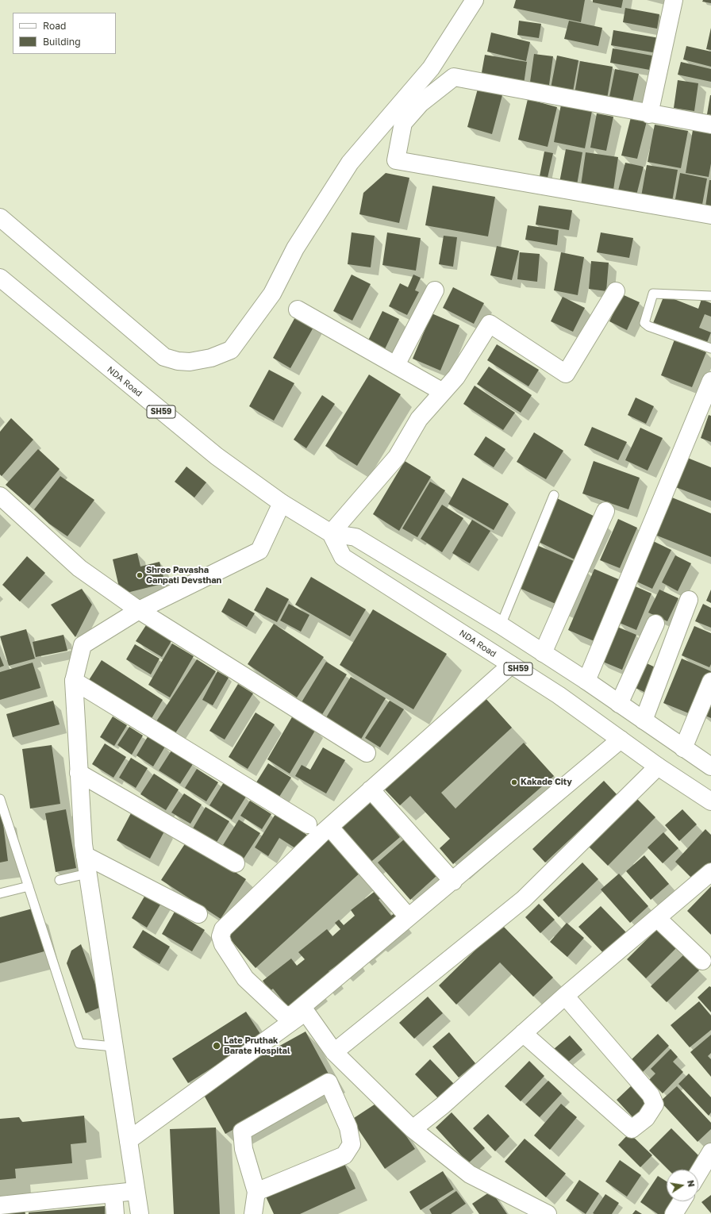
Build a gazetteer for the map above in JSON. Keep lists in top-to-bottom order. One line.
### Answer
{"streets":{"street":["NDA Road","SH59"]},"places":["Shree Pavasha Ganpati Devsthan","Kakade City","Late Pruthak Barate Hospital"],"legend":["Road","Building"],"north":"right"}
